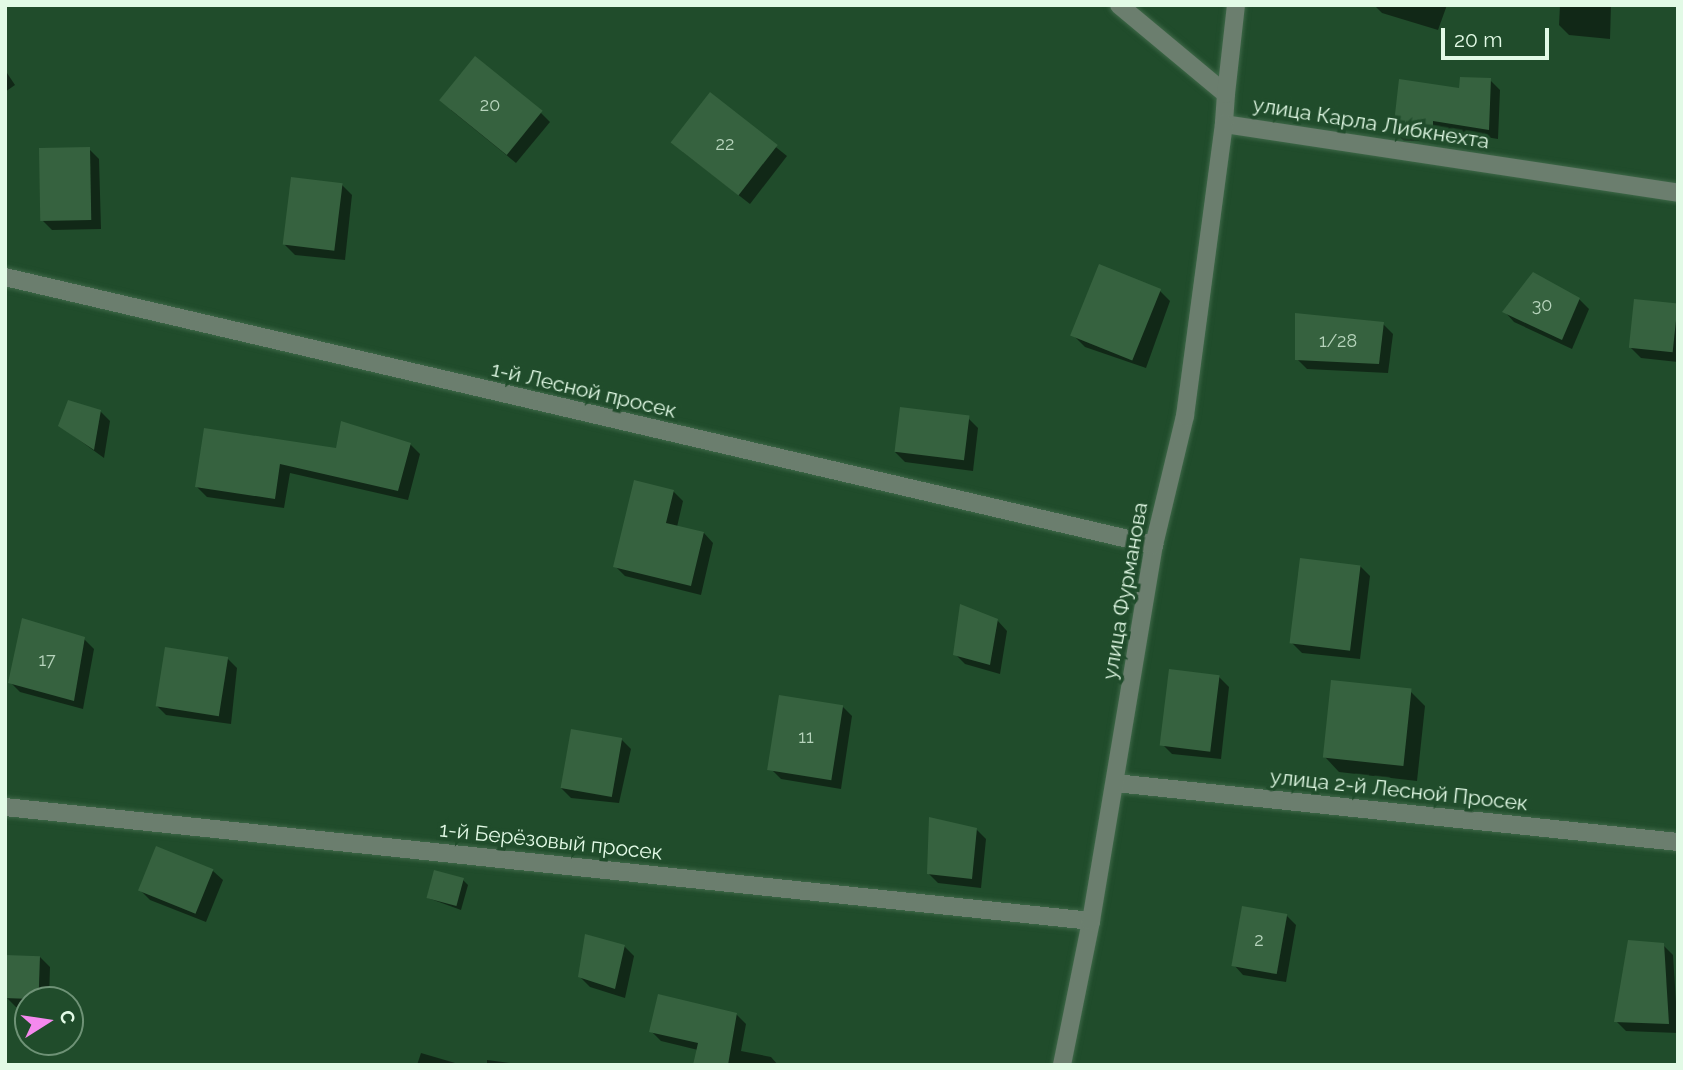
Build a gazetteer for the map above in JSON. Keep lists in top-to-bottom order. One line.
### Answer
{"streets":{"street":["улица Карла Либкнехта","1-й Лесной просек","улица Фурманова","улица 2-й Лесной Просек","1-й Берёзовый просек"]},"crossings":[["улица Карла Либкнехта","улица Фурманова"],["1-й Лесной просек","улица Фурманова"],["улица Фурманова","улица 2-й Лесной Просек"],["улица Фурманова","1-й Берёзовый просек"]],"house_numbers":["20","22","30","1/28","17","11","2"],"scale_bar":"20 m","north":"right"}
